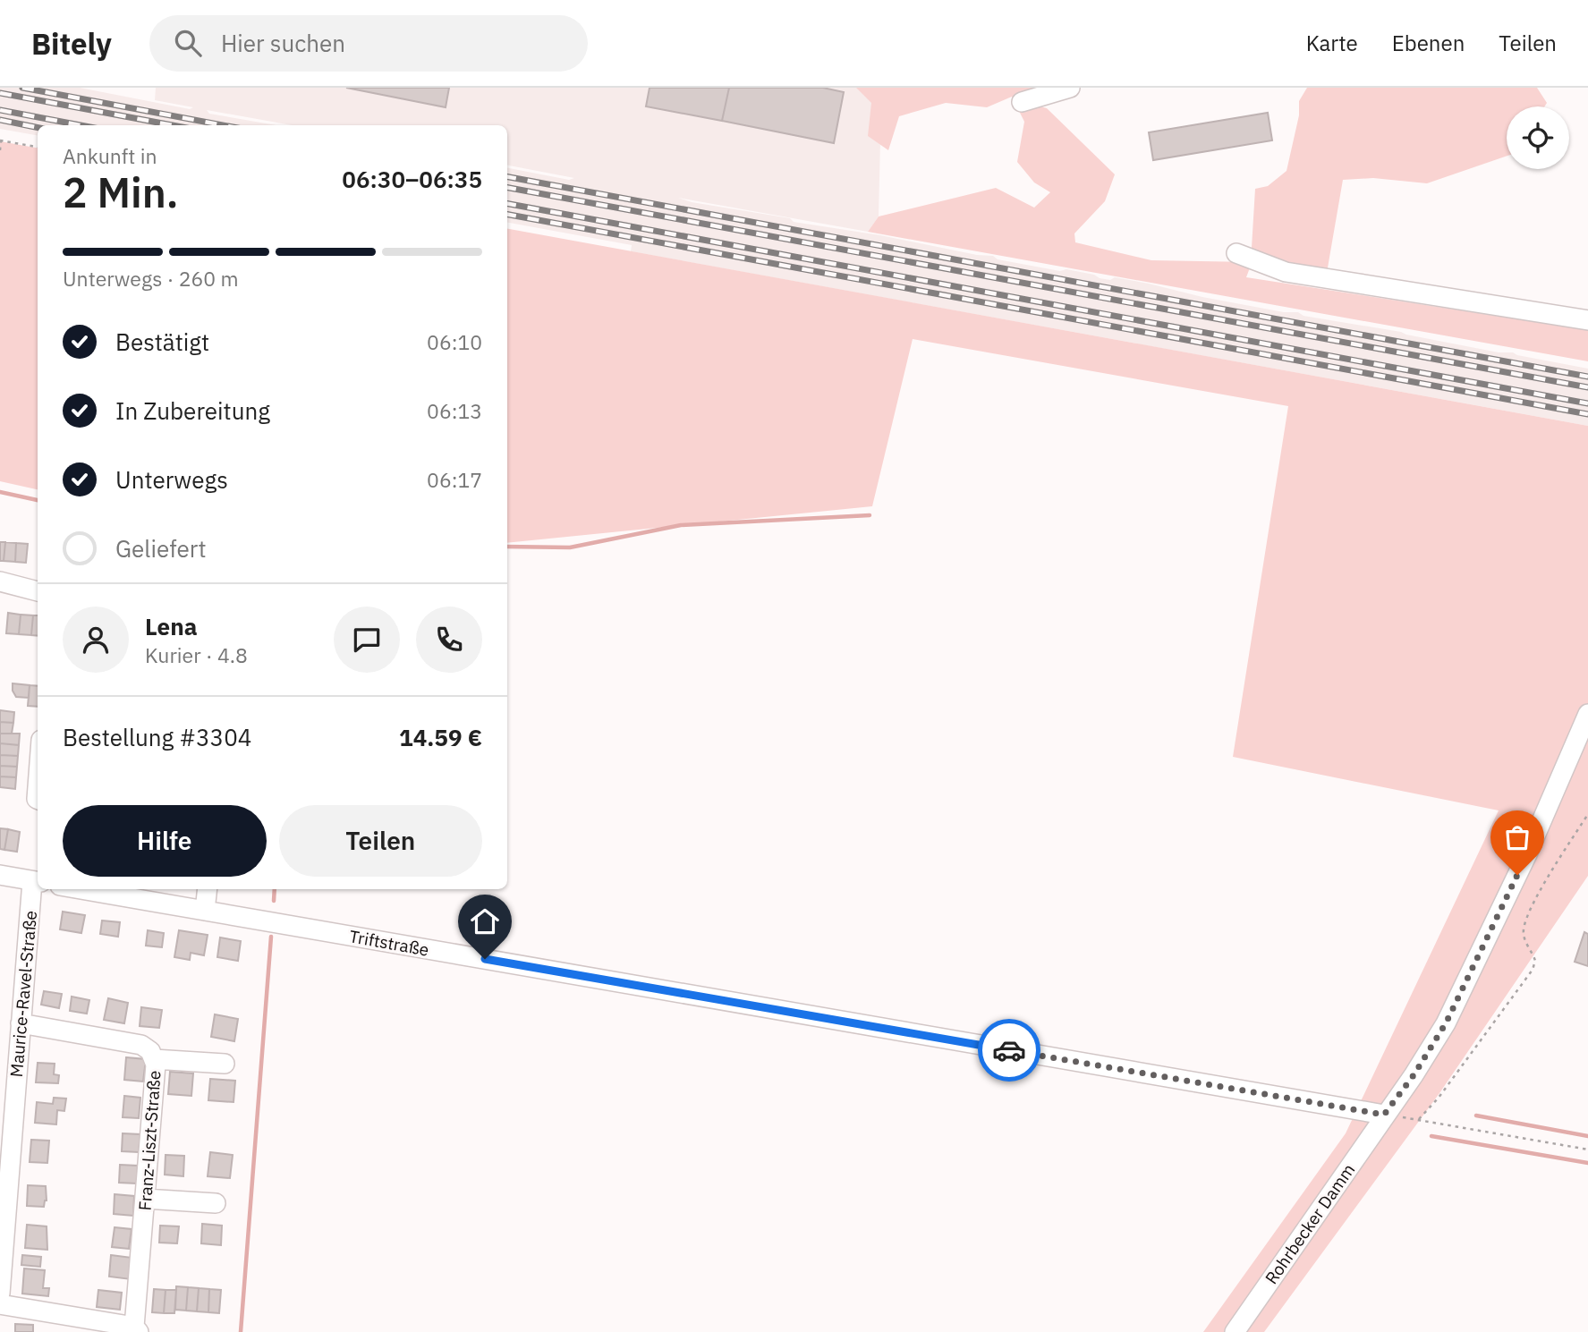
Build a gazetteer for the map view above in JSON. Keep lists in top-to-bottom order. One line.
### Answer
{"streets":{"street":["Triftstraße","Maurice-Ravel-Straße","Franz-Liszt-Straße","Rohrbecker Damm"]},"crossings":[["Triftstraße","Rohrbecker Damm"],["Maurice-Ravel-Straße","Franz-Liszt-Straße"]],"page":{"header":"Bitely","search":"Hier suchen","nav":["Karte","Ebenen","Teilen"],"heading":["2 Min.","Ankunft in","06:30–06:35"],"panel":["Lena","Kurier · 4.8","Bestellung #3304","14.59 €"],"bar":"Unterwegs · 260 m","list":[["Bestätigt","06:10"],["In Zubereitung","06:13"],["Unterwegs","06:17"],"Geliefert"],"buttons":["Hilfe","Teilen"]}}
